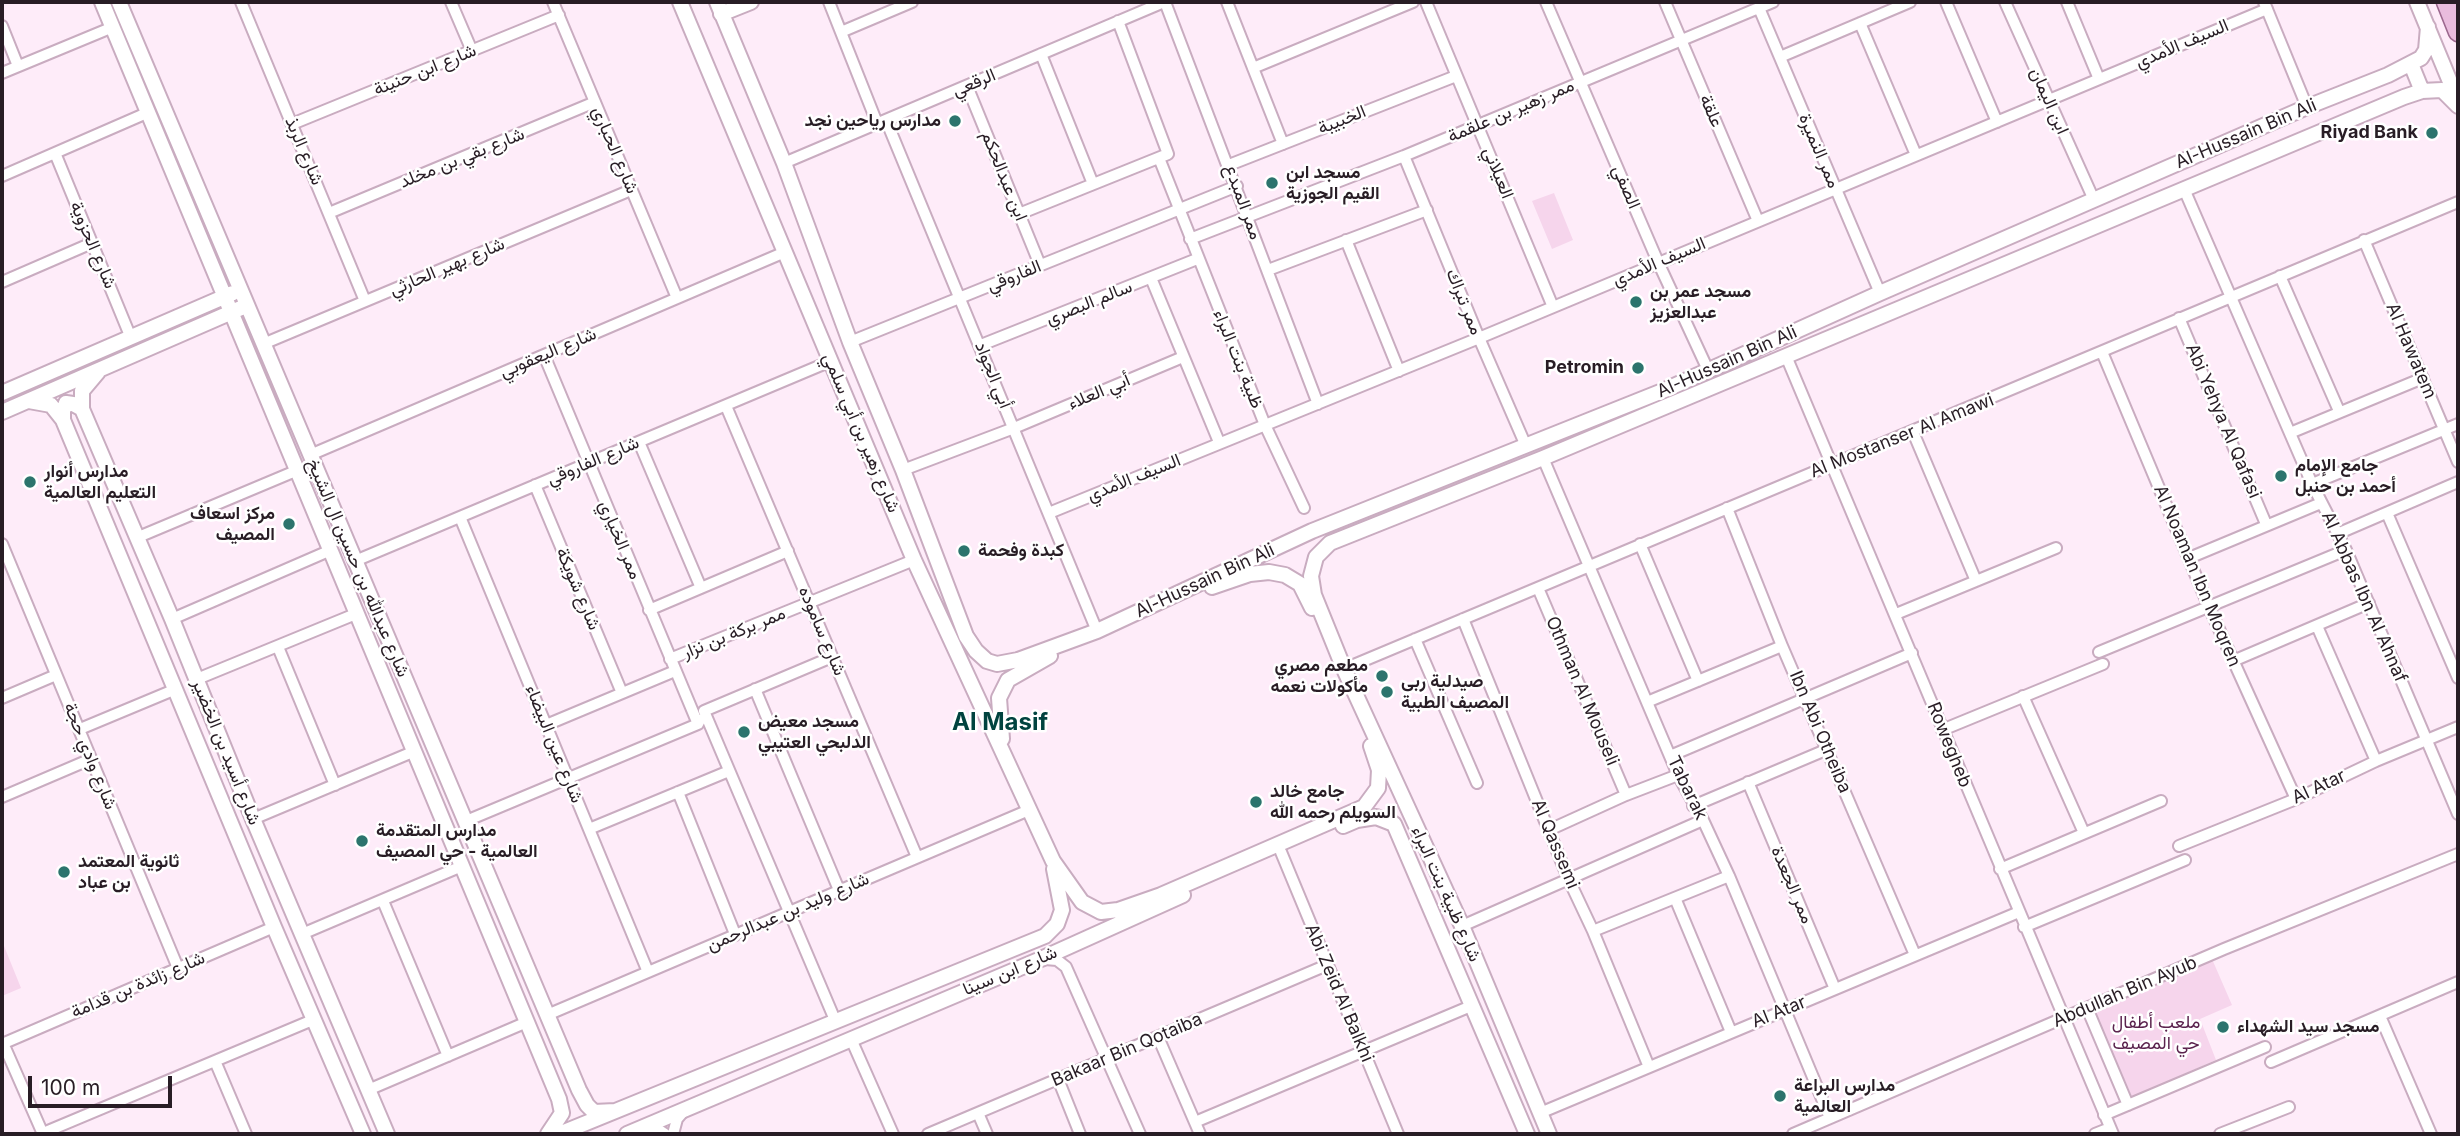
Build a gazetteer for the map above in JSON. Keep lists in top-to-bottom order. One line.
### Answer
{"streets":{"street":["السيف الأمدي","شارع ابن حنينة","الرقعي","ابن اليمان","ممر زهير بن علقمة","علقة","الخبيبة","Al-Hussain Bin Ali","شارع الحباري","شارع الربذ","ممر النميرة","شارع بقي بن مخلد","العيلاني","ابن عبدالحكم","الصفي","ممر المبدع","شارع الحزوية","شارع بهير الحارثي","الفاروقي","ممر تبراك","سالم البصري","Al Hawatem","شارع اليعقوبي","ظبية بنت البراء","أبي الجواد","أبي العلاء","Abi Yehya Al Qafasi","شارع زهير بن أبي سلمي","Al Mostanser Al Amawi","شارع الفاروقي","ممر الخياري","شارع عبدالله بن حسين ال الشيخ","Al Noaman Ibn Moqren","شارع شويكة","Al Abbas Ibn Al Ahnaf","شارع ساموده","ممر بركة بن نزار","Othman Al Mouseli","Ibn Abi Otheiba","شارع عين البيضاء","Rowegheb","شارع أسيد بن الخضير","شارع وادي حجة","Al Atar","Tabarak","Al Qassemi","ممر الجعدة","شارع ظبية بنت البراء","شارع وليد بن عبدالرحمن","شارع ابن سينا","شارع زائدة بن قدامة","Abdullah Bin Ayub","Abi Zeid Al Balkhi","Bakaar Bin Qotaiba"]},"crossings":[["السيف الأمدي","ابن اليمان"],["السيف الأمدي","علقة"],["السيف الأمدي","ممر النميرة"],["السيف الأمدي","العيلاني"],["السيف الأمدي","الصفي"],["السيف الأمدي","ممر المبدع"],["السيف الأمدي","ممر تبراك"],["السيف الأمدي","ظبية بنت البراء"],["السيف الأمدي","أبي الجواد"],["شارع ابن حنينة","شارع الحباري"],["شارع ابن حنينة","شارع الربذ"],["الرقعي","ابن عبدالحكم"],["الرقعي","ممر المبدع"],["الرقعي","أبي الجواد"],["الرقعي","شارع زهير بن أبي سلمي"],["ابن اليمان","Al-Hussain Bin Ali"],["ممر زهير بن علقمة","علقة"],["ممر زهير بن علقمة","ممر النميرة"],["ممر زهير بن علقمة","العيلاني"],["ممر زهير بن علقمة","الصفي"],["ممر زهير بن علقمة","ممر المبدع"],["ممر زهير بن علقمة","ممر تبراك"],["ممر زهير بن علقمة","ظبية بنت البراء"],["الخبيبة","العيلاني"],["الخبيبة","ممر المبدع"],["Al-Hussain Bin Ali","ممر النميرة"],["Al-Hussain Bin Ali","الصفي"],["Al-Hussain Bin Ali","ممر تبراك"],["Al-Hussain Bin Ali","أبي الجواد"],["Al-Hussain Bin Ali","شارع زهير بن أبي سلمي"],["Al-Hussain Bin Ali","Al Abbas Ibn Al Ahnaf"],["Al-Hussain Bin Ali","Rowegheb"],["Al-Hussain Bin Ali","Tabarak"],["Al-Hussain Bin Ali","شارع ظبية بنت البراء"],["شارع الحباري","شارع بقي بن مخلد"],["شارع الحباري","شارع بهير الحارثي"],["شارع الحباري","شارع اليعقوبي"],["شارع الربذ","شارع بقي بن مخلد"],["شارع الربذ","شارع بهير الحارثي"],["ابن عبدالحكم","الفاروقي"],["ممر المبدع","الفاروقي"],["شارع بهير الحارثي","شارع عبدالله بن حسين ال الشيخ"],["الفاروقي","ظبية بنت البراء"],["الفاروقي","أبي الجواد"],["الفاروقي","شارع زهير بن أبي سلمي"],["سالم البصري","ظبية بنت البراء"],["سالم البصري","أبي الجواد"],["Al Hawatem","Al Mostanser Al Amawi"],["شارع اليعقوبي","شارع زهير بن أبي سلمي"],["شارع اليعقوبي","ممر الخياري"],["شارع اليعقوبي","شارع عبدالله بن حسين ال الشيخ"],["أبي الجواد","أبي العلاء"],["أبي العلاء","شارع زهير بن أبي سلمي"],["Abi Yehya Al Qafasi","Al Mostanser Al Amawi"],["شارع زهير بن أبي سلمي","شارع الفاروقي"],["شارع زهير بن أبي سلمي","ممر بركة بن نزار"],["شارع زهير بن أبي سلمي","شارع وليد بن عبدالرحمن"],["شارع زهير بن أبي سلمي","شارع ابن سينا"],["Al Mostanser Al Amawi","Al Noaman Ibn Moqren"],["Al Mostanser Al Amawi","Al Abbas Ibn Al Ahnaf"],["Al Mostanser Al Amawi","Othman Al Mouseli"],["Al Mostanser Al Amawi","Ibn Abi Otheiba"],["Al Mostanser Al Amawi","Rowegheb"],["Al Mostanser Al Amawi","Tabarak"],["Al Mostanser Al Amawi","Al Qassemi"],["Al Mostanser Al Amawi","شارع ظبية بنت البراء"],["شارع الفاروقي","ممر الخياري"],["شارع الفاروقي","شارع عبدالله بن حسين ال الشيخ"],["شارع الفاروقي","شارع شويكة"],["شارع الفاروقي","شارع ساموده"],["شارع الفاروقي","شارع عين البيضاء"],["ممر الخياري","ممر بركة بن نزار"],["شارع عبدالله بن حسين ال الشيخ","شارع وليد بن عبدالرحمن"],["شارع عبدالله بن حسين ال الشيخ","شارع ابن سينا"],["Al Noaman Ibn Moqren","Al Atar"],["Al Abbas Ibn Al Ahnaf","Al Atar"],["شارع ساموده","ممر بركة بن نزار"],["شارع ساموده","شارع وليد بن عبدالرحمن"],["Ibn Abi Otheiba","Al Atar"],["شارع عين البيضاء","شارع وليد بن عبدالرحمن"],["Rowegheb","Al Atar"],["Rowegheb","Abdullah Bin Ayub"],["شارع أسيد بن الخضير","شارع زائدة بن قدامة"],["شارع وادي حجة","شارع زائدة بن قدامة"],["Al Atar","Tabarak"],["Al Atar","Al Qassemi"],["Al Atar","ممر الجعدة"],["Al Atar","شارع ظبية بنت البراء"],["Tabarak","Abdullah Bin Ayub"],["شارع ظبية بنت البراء","شارع ابن سينا"],["شارع ابن سينا","Abi Zeid Al Balkhi"],["Abi Zeid Al Balkhi","Bakaar Bin Qotaiba"]],"districts":["Al Masif"],"parks":["ملعب أطفال حي المصيف"],"places":["مدارس رياحين نجد","Riyad Bank","مسجد ابن القيم الجوزية","مسجد عمر بن عبدالعزيز","Petromin","جامع الإمام أحمد بن حنبل","مدارس أنوار التعليم العالمية","مركز اسعاف المصيف","كبدة وفحمة","مطعم مصري مأكولات نعمه","صيدلية ربى المصيف الطبية","مسجد معيض الدلبحي العتيبي","جامع خالد السويلم رحمه الله","مدارس المتقدمة العالمية - حي المصيف","ثانوية المعتمد بن عباد","مسجد سيد الشهداء","مدارس البراعة العالمية"],"scale_bar":"100 m"}
